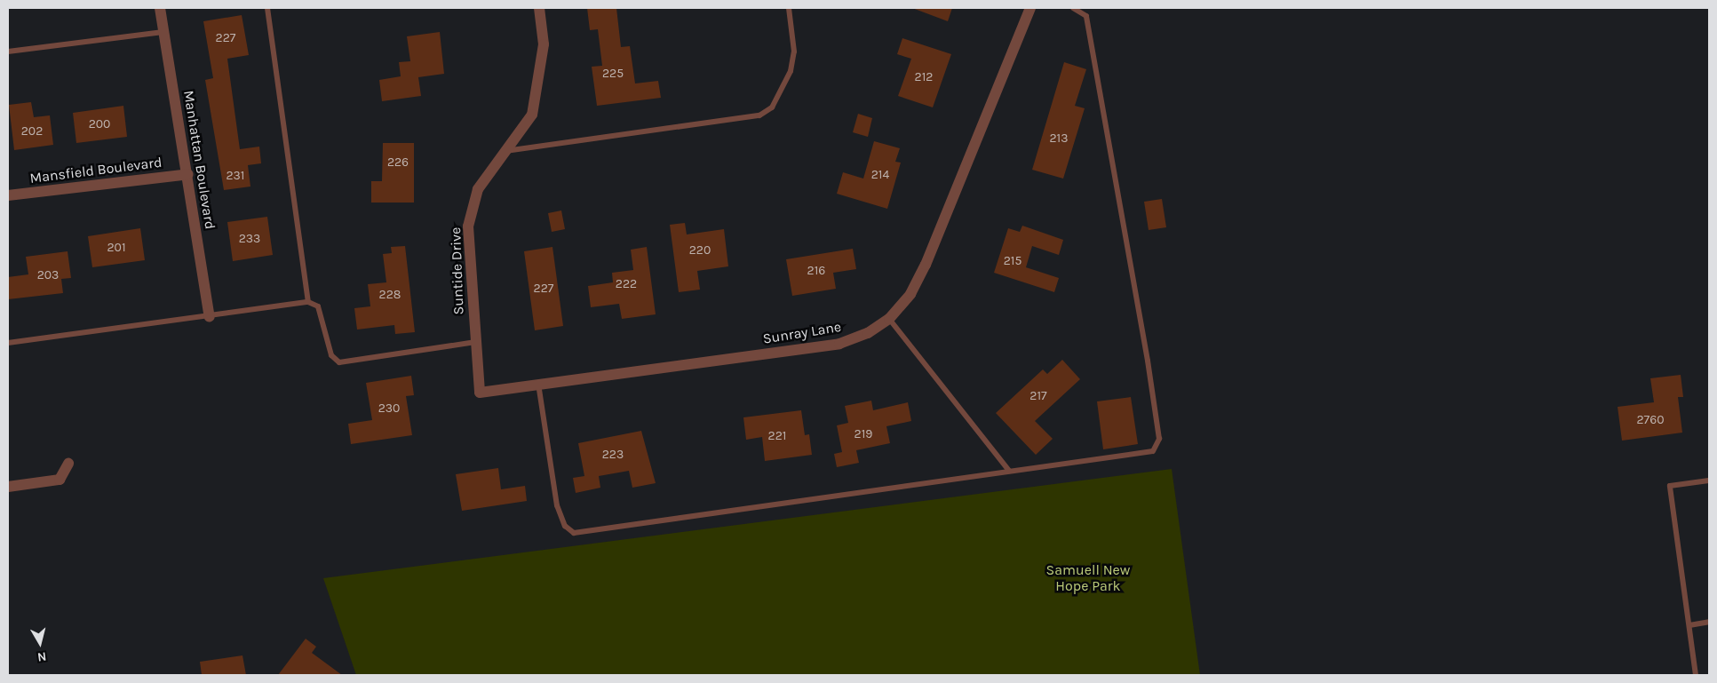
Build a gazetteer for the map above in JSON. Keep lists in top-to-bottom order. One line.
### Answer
{"streets":{"street":["Manhattan Boulevard","Mansfield Boulevard","Suntide Drive","Sunray Lane"]},"crossings":[["Manhattan Boulevard","Mansfield Boulevard"],["Suntide Drive","Sunray Lane"]],"parks":["Samuell New Hope Park"],"house_numbers":["227","225","212","200","202","213","226","214","231","233","201","220","215","216","203","222","227","228","217","230","2760","219","221","223"],"north":"bottom"}
